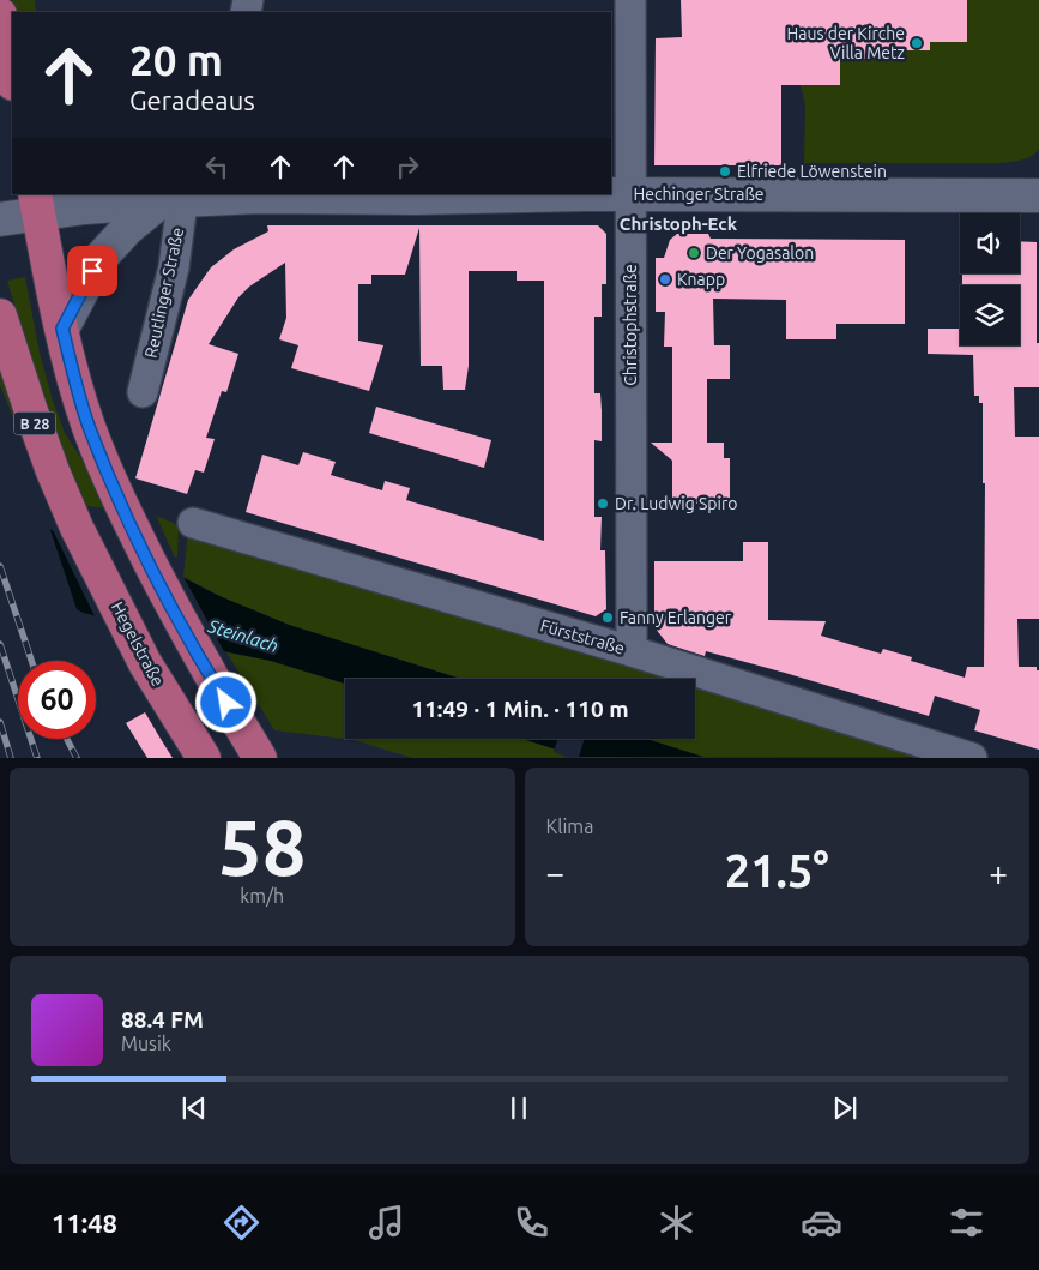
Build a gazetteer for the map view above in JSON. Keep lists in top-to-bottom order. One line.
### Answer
{"streets":{"main road":["B 28","Hegelstraße"],"street":["Hechinger Straße","Reutlinger Straße","Christophstraße","Fürststraße"]},"crossings":[["Hechinger Straße","Reutlinger Straße"],["Hechinger Straße","Christophstraße"],["Christophstraße","Fürststraße"],["B 28","Hegelstraße"]],"districts":["Christoph-Eck"],"water":["Steinlach"],"places":["Haus der Kirche Villa Metz","Elfriede Löwenstein","Der Yogasalon","Knapp","Dr. Ludwig Spiro","Fanny Erlanger"],"page":{"turn":["20 m","Geradeaus"],"limit":"60","trip":"11:49 · 1 Min. · 110 m","tile":[["58","km/h"],"Klima"],"heat":["−","21.5°","+"],"song":["88.4 FM","Musik"],"tabs":"11:48"}}
